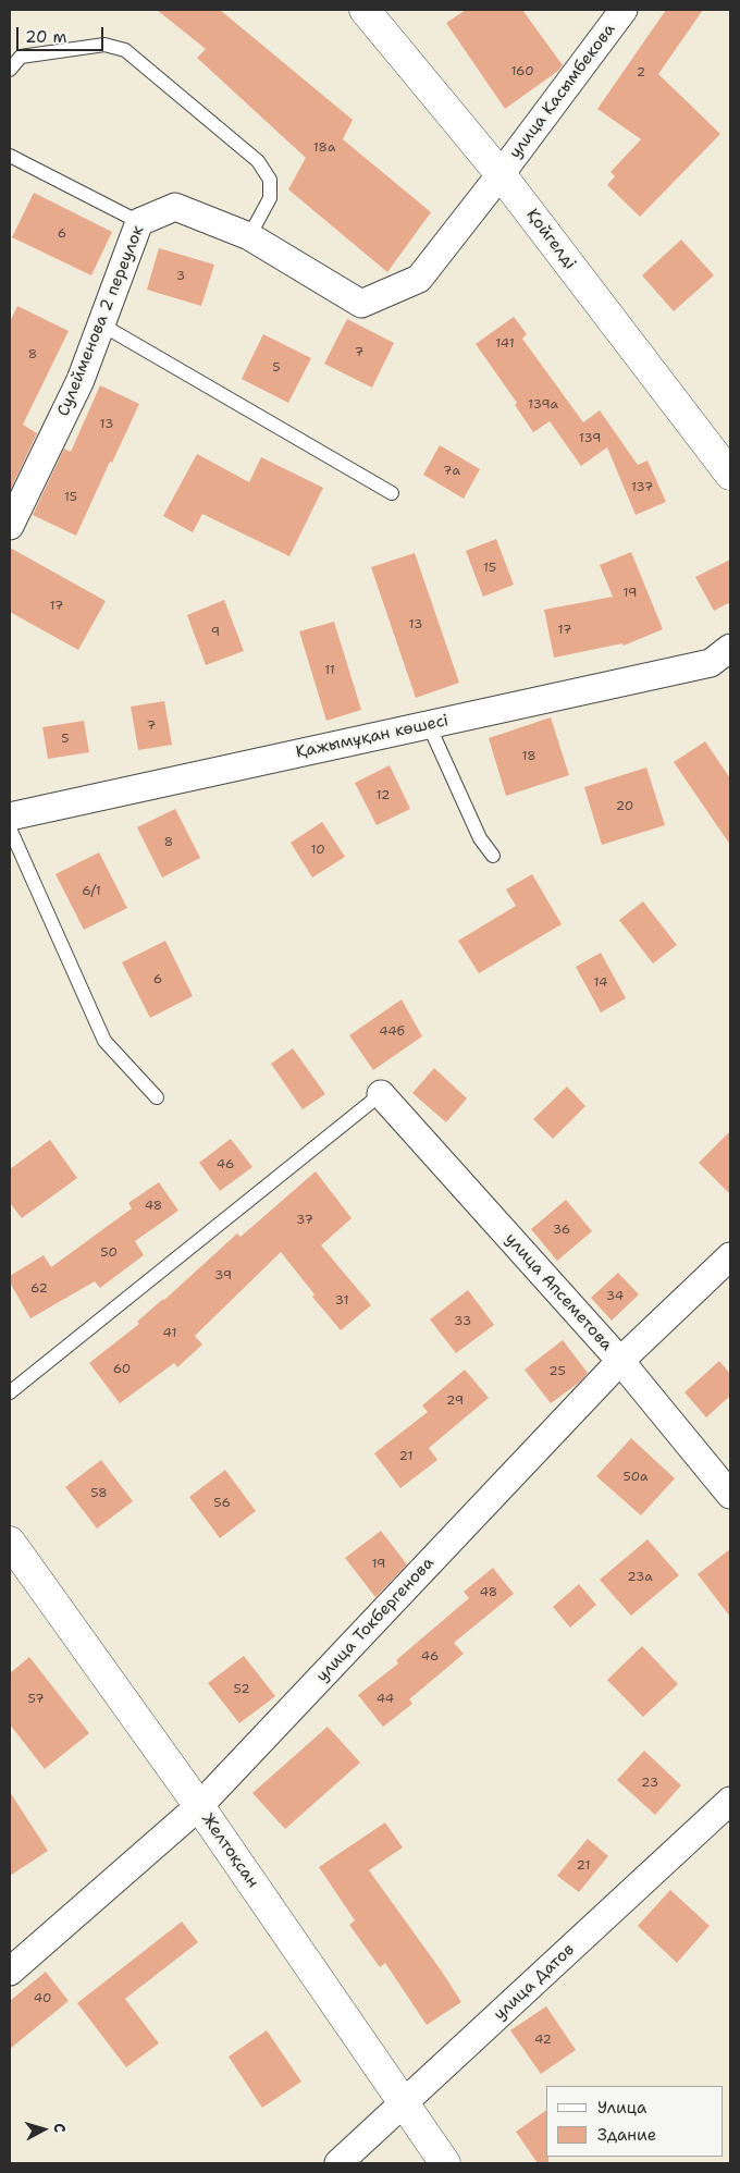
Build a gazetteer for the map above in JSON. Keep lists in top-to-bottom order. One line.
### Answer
{"streets":{"street":["улица Касымбекова","Қойгелді","Сулейменова 2 переулок","Қажымұқан көшесі","улица Апсеметова","улица Токбергенова","Желтоқсан","улица Датов"]},"crossings":[["улица Касымбекова","Қойгелді"],["улица Касымбекова","Сулейменова 2 переулок"],["Қойгелді","Сулейменова 2 переулок"],["улица Апсеметова","улица Токбергенова"],["улица Токбергенова","Желтоқсан"],["Желтоқсан","улица Датов"]],"house_numbers":["160","2","18а","6","3","141","7","8","5","139а","13","139","7а","137","15","15","19","17","13","17","9","11","7","5","18","12","20","8","10","6/1","6","14","44б","46","48","37","36","50","39","62","34","31","33","41","60","25","29","21","50а","58","56","19","23а","48","46","52","57","44","23","21","40","42"],"legend":["Улица","Здание"],"scale_bar":"20 m","north":"right"}
